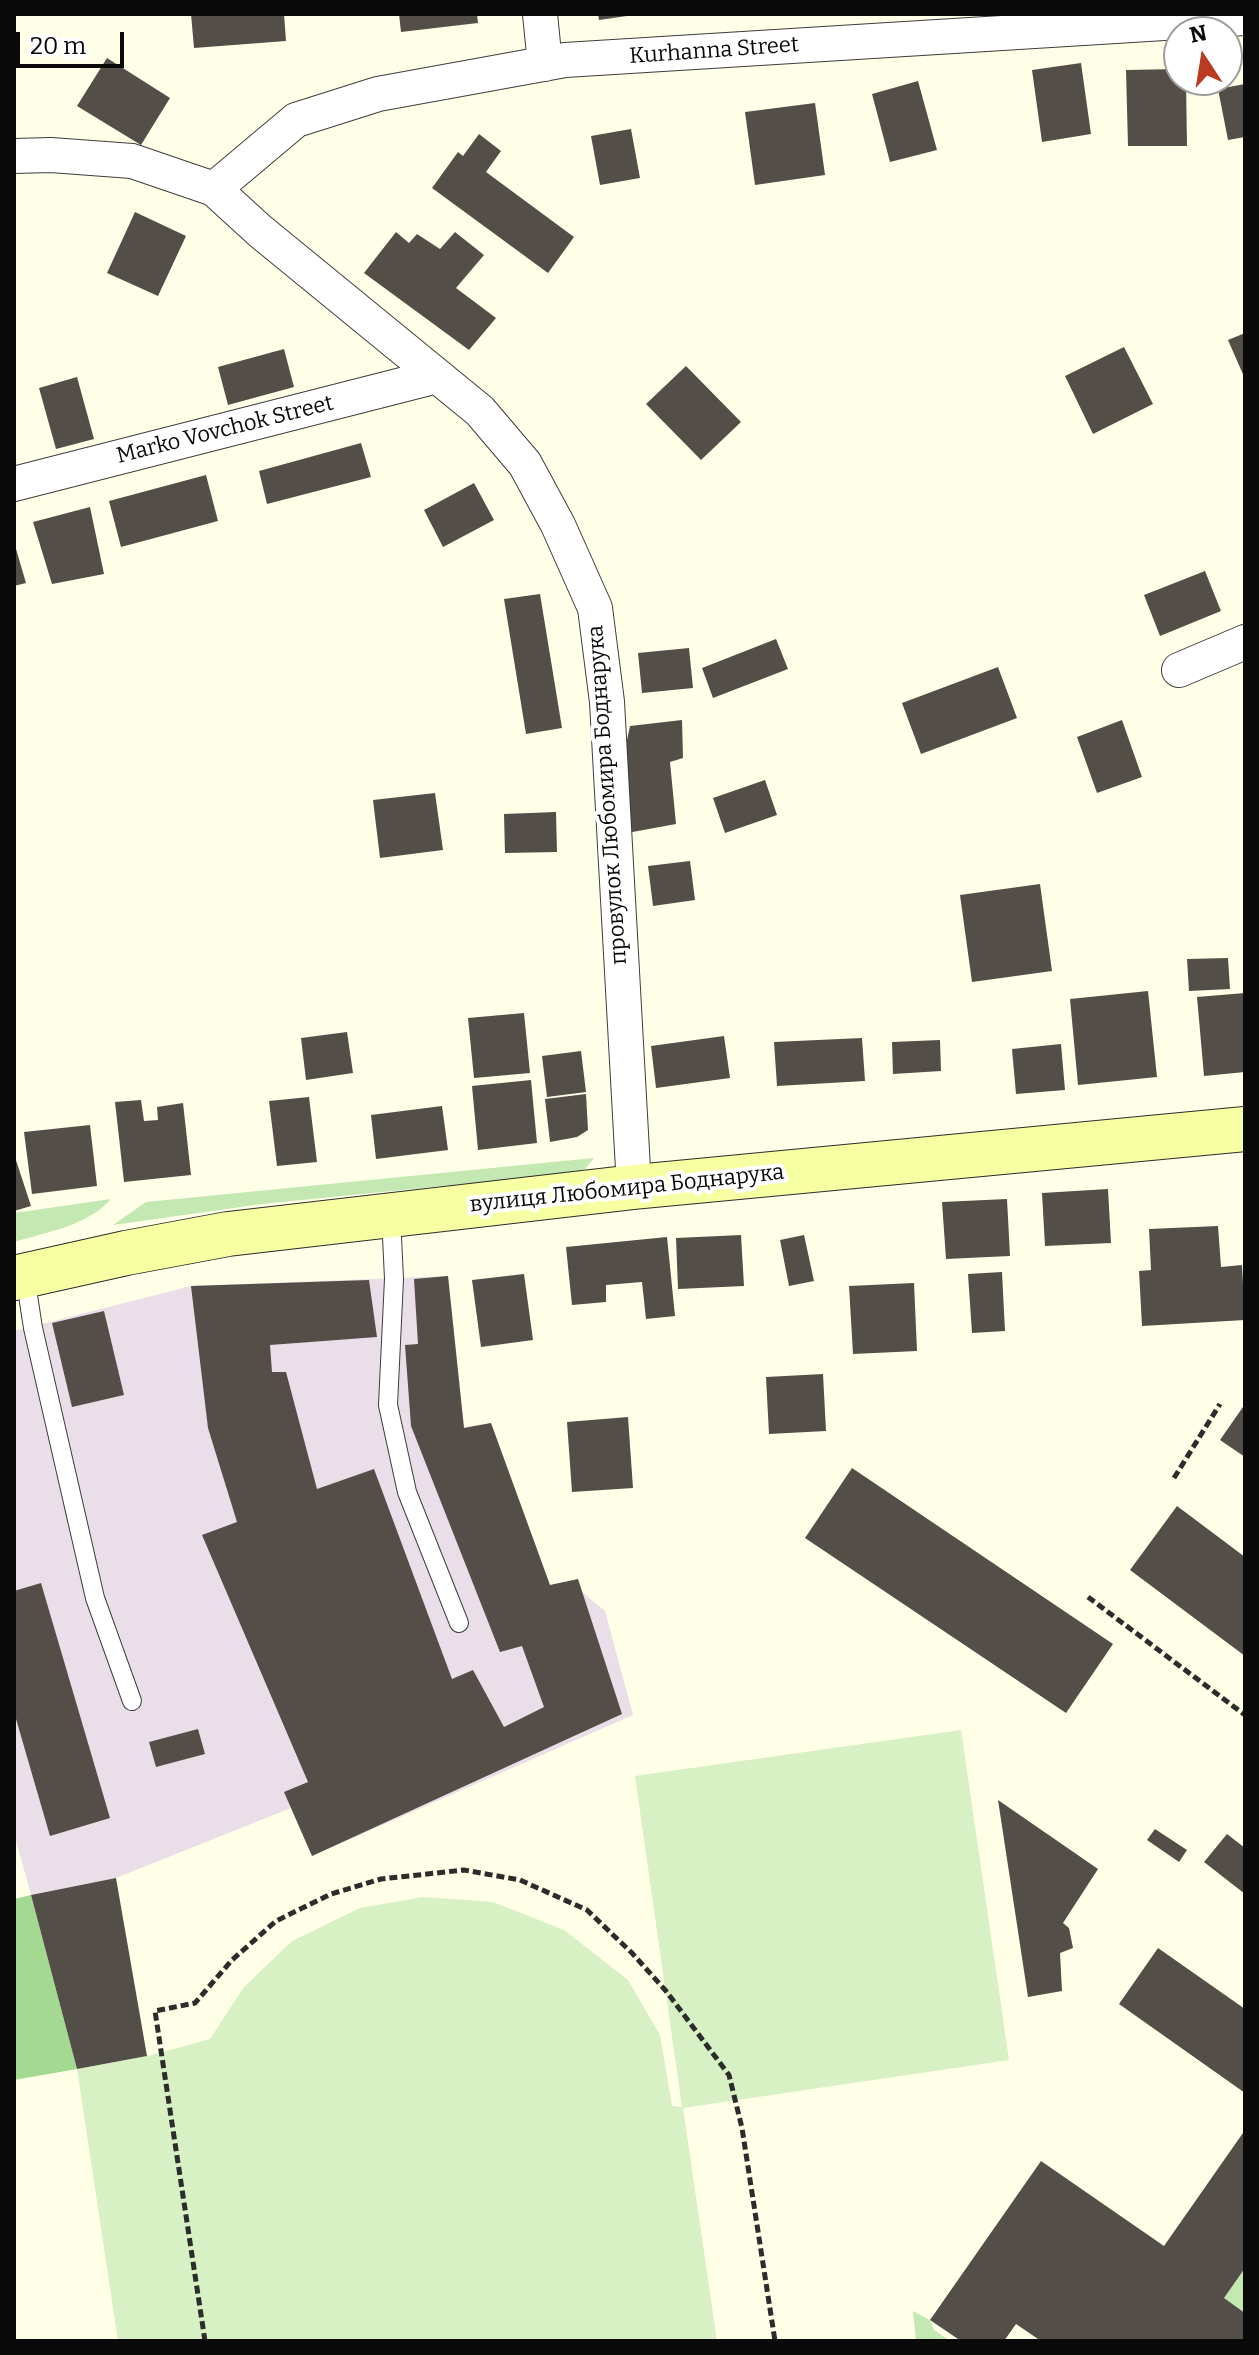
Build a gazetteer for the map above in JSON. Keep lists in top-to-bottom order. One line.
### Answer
{"streets":{"street":["Kurhanna Street","Marko Vovchok Street","провулок Любомира Боднарука","вулиця Любомира Боднарука"]},"crossings":[["Kurhanna Street","провулок Любомира Боднарука"],["Marko Vovchok Street","провулок Любомира Боднарука"],["провулок Любомира Боднарука","вулиця Любомира Боднарука"]],"scale_bar":"20 m","north":"top"}
